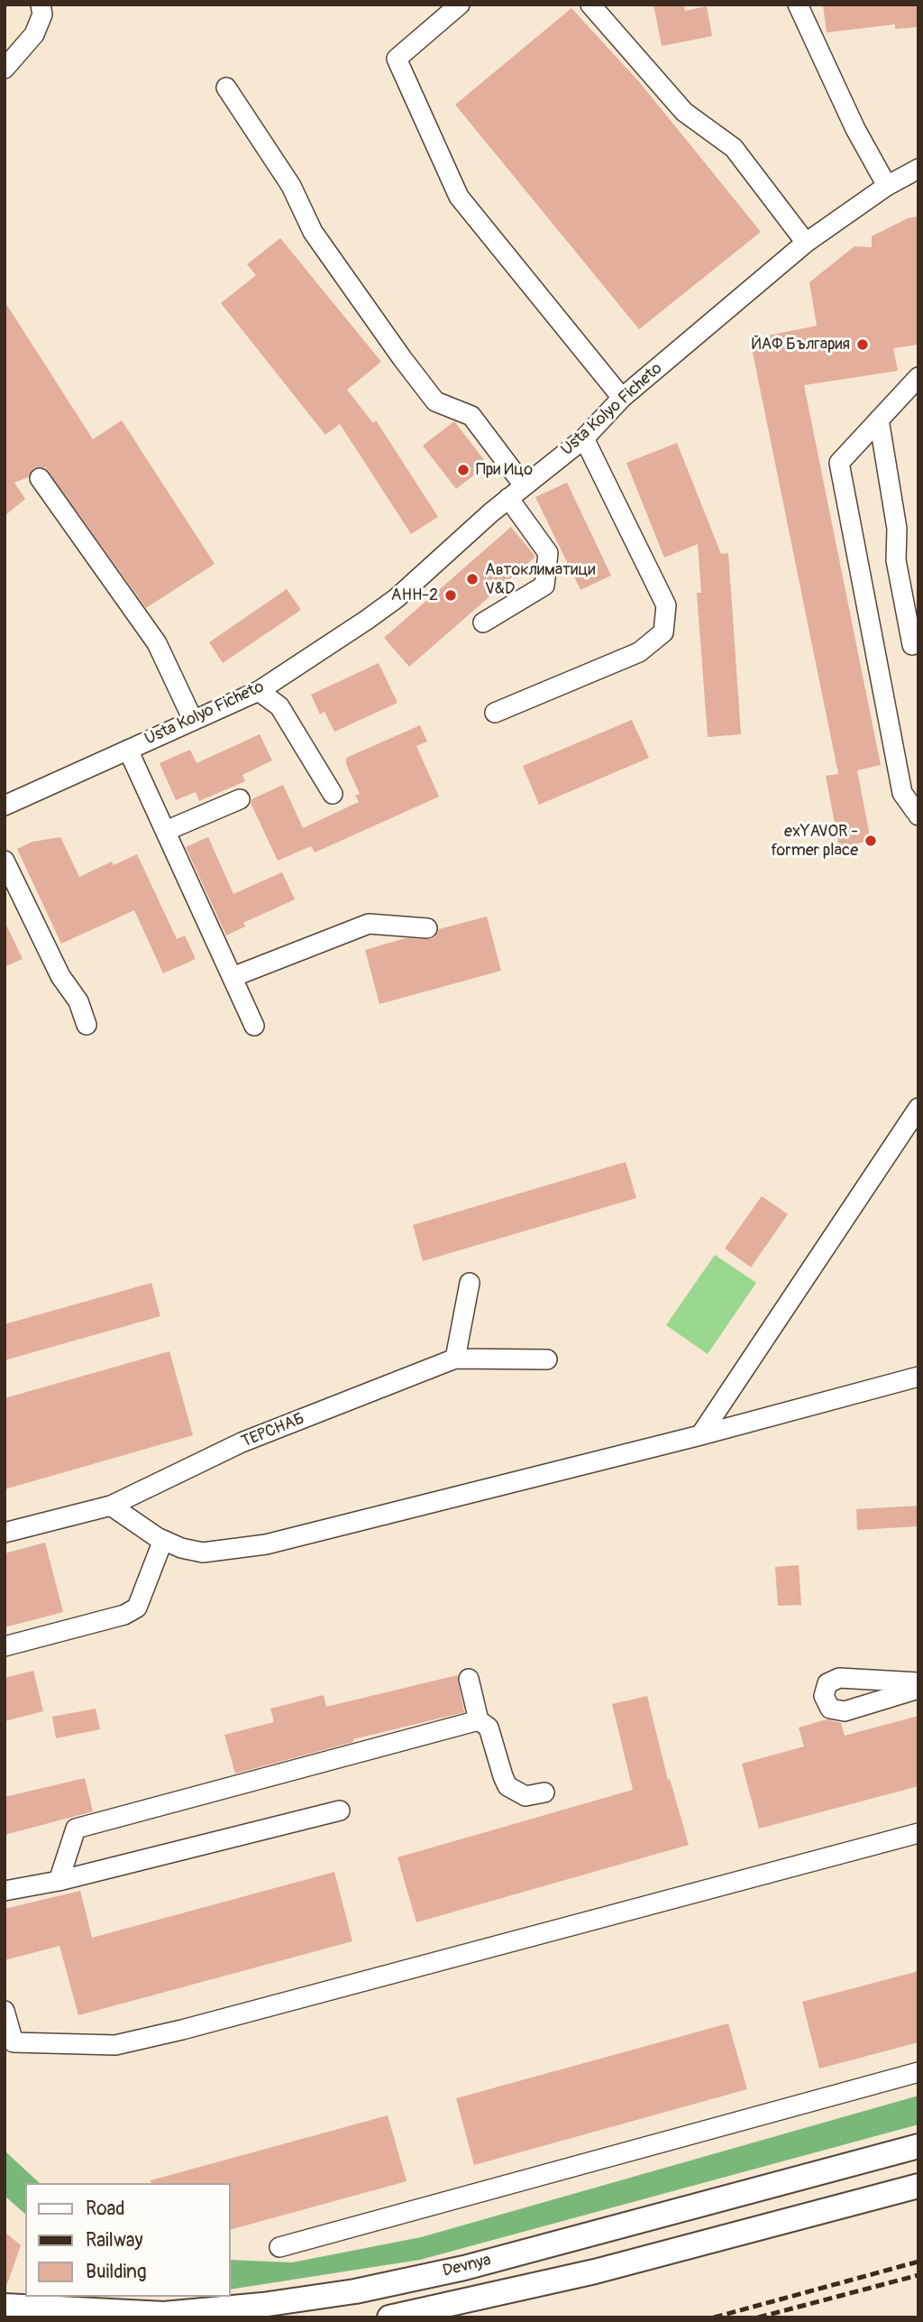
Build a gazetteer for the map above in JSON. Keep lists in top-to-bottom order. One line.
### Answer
{"streets":{"main road":["Devnya"],"street":["Usta Kolyo Ficheto","ТЕРСНАБ"]},"places":["ЙАФ България","При Ицо","Автоклиматици V&D","АНН-2","exYAVOR - former place"],"legend":["Road","Railway","Building"]}
